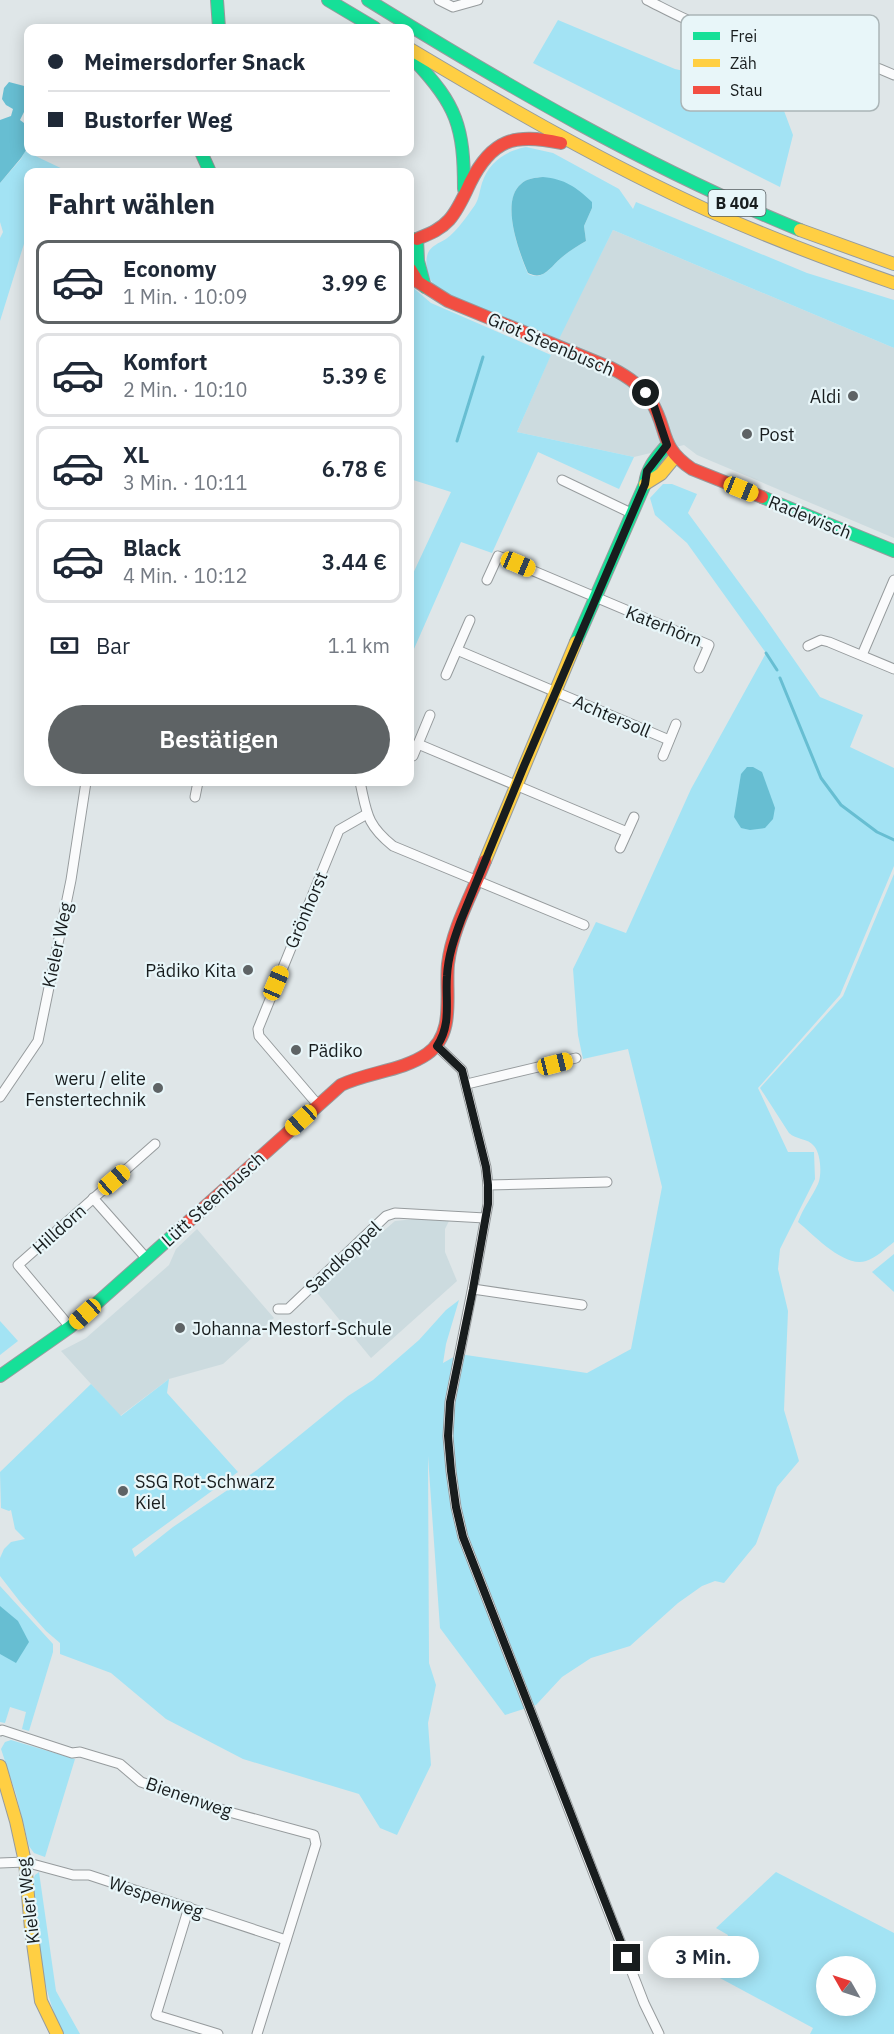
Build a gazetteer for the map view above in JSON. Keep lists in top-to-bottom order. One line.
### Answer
{"streets":{"main road":["B 404","Grot Steenbusch","Radewisch","Kieler Weg","Lütt Steenbusch"],"street":["Katerhörn","Achtersoll","Grönhorst","Hilldorn","Sandkoppel","Bienenweg","Wespenweg"]},"crossings":[["Grot Steenbusch","Radewisch"],["Grönhorst","Lütt Steenbusch"],["Kieler Weg","Wespenweg"],["Lütt Steenbusch","Hilldorn"],["Bienenweg","Wespenweg"]],"places":["Aldi","Post","Pädiko Kita","Pädiko","weru / elite Fenstertechnik","Johanna-Mestorf-Schule","SSG Rot-Schwarz Kiel"],"legend":["Frei","Zäh","Stau"],"north":"top left","page":{"banner":["Meimersdorfer Snack","Bustorfer Weg"],"heading":"Fahrt wählen","list":[{"name":"Economy","note":"1 Min. · 10:09","value":"3.99 €"},{"name":"Komfort","note":"2 Min. · 10:10","value":"5.39 €"},{"name":"XL","note":"3 Min. · 10:11","value":"6.78 €"},{"name":"Black","note":"4 Min. · 10:12","value":"3.44 €"}],"pay":["Bar","1.1 km"],"buttons":"Bestätigen","bubble":"3 Min."}}
